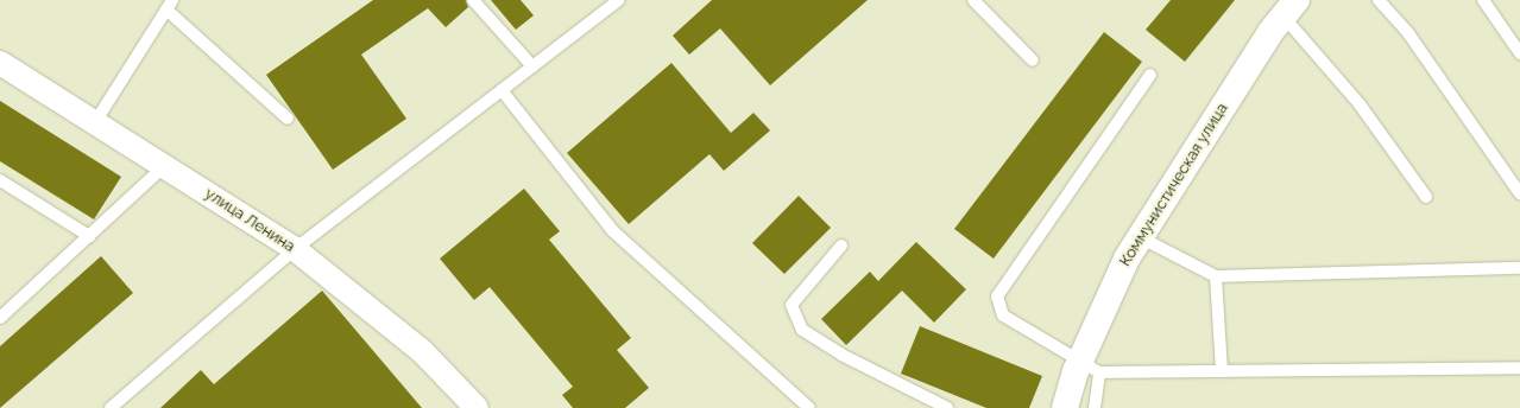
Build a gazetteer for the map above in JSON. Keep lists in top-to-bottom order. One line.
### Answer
{"streets":{"main road":["Коммунистическая улица"],"street":["улица Ленина"]}}
